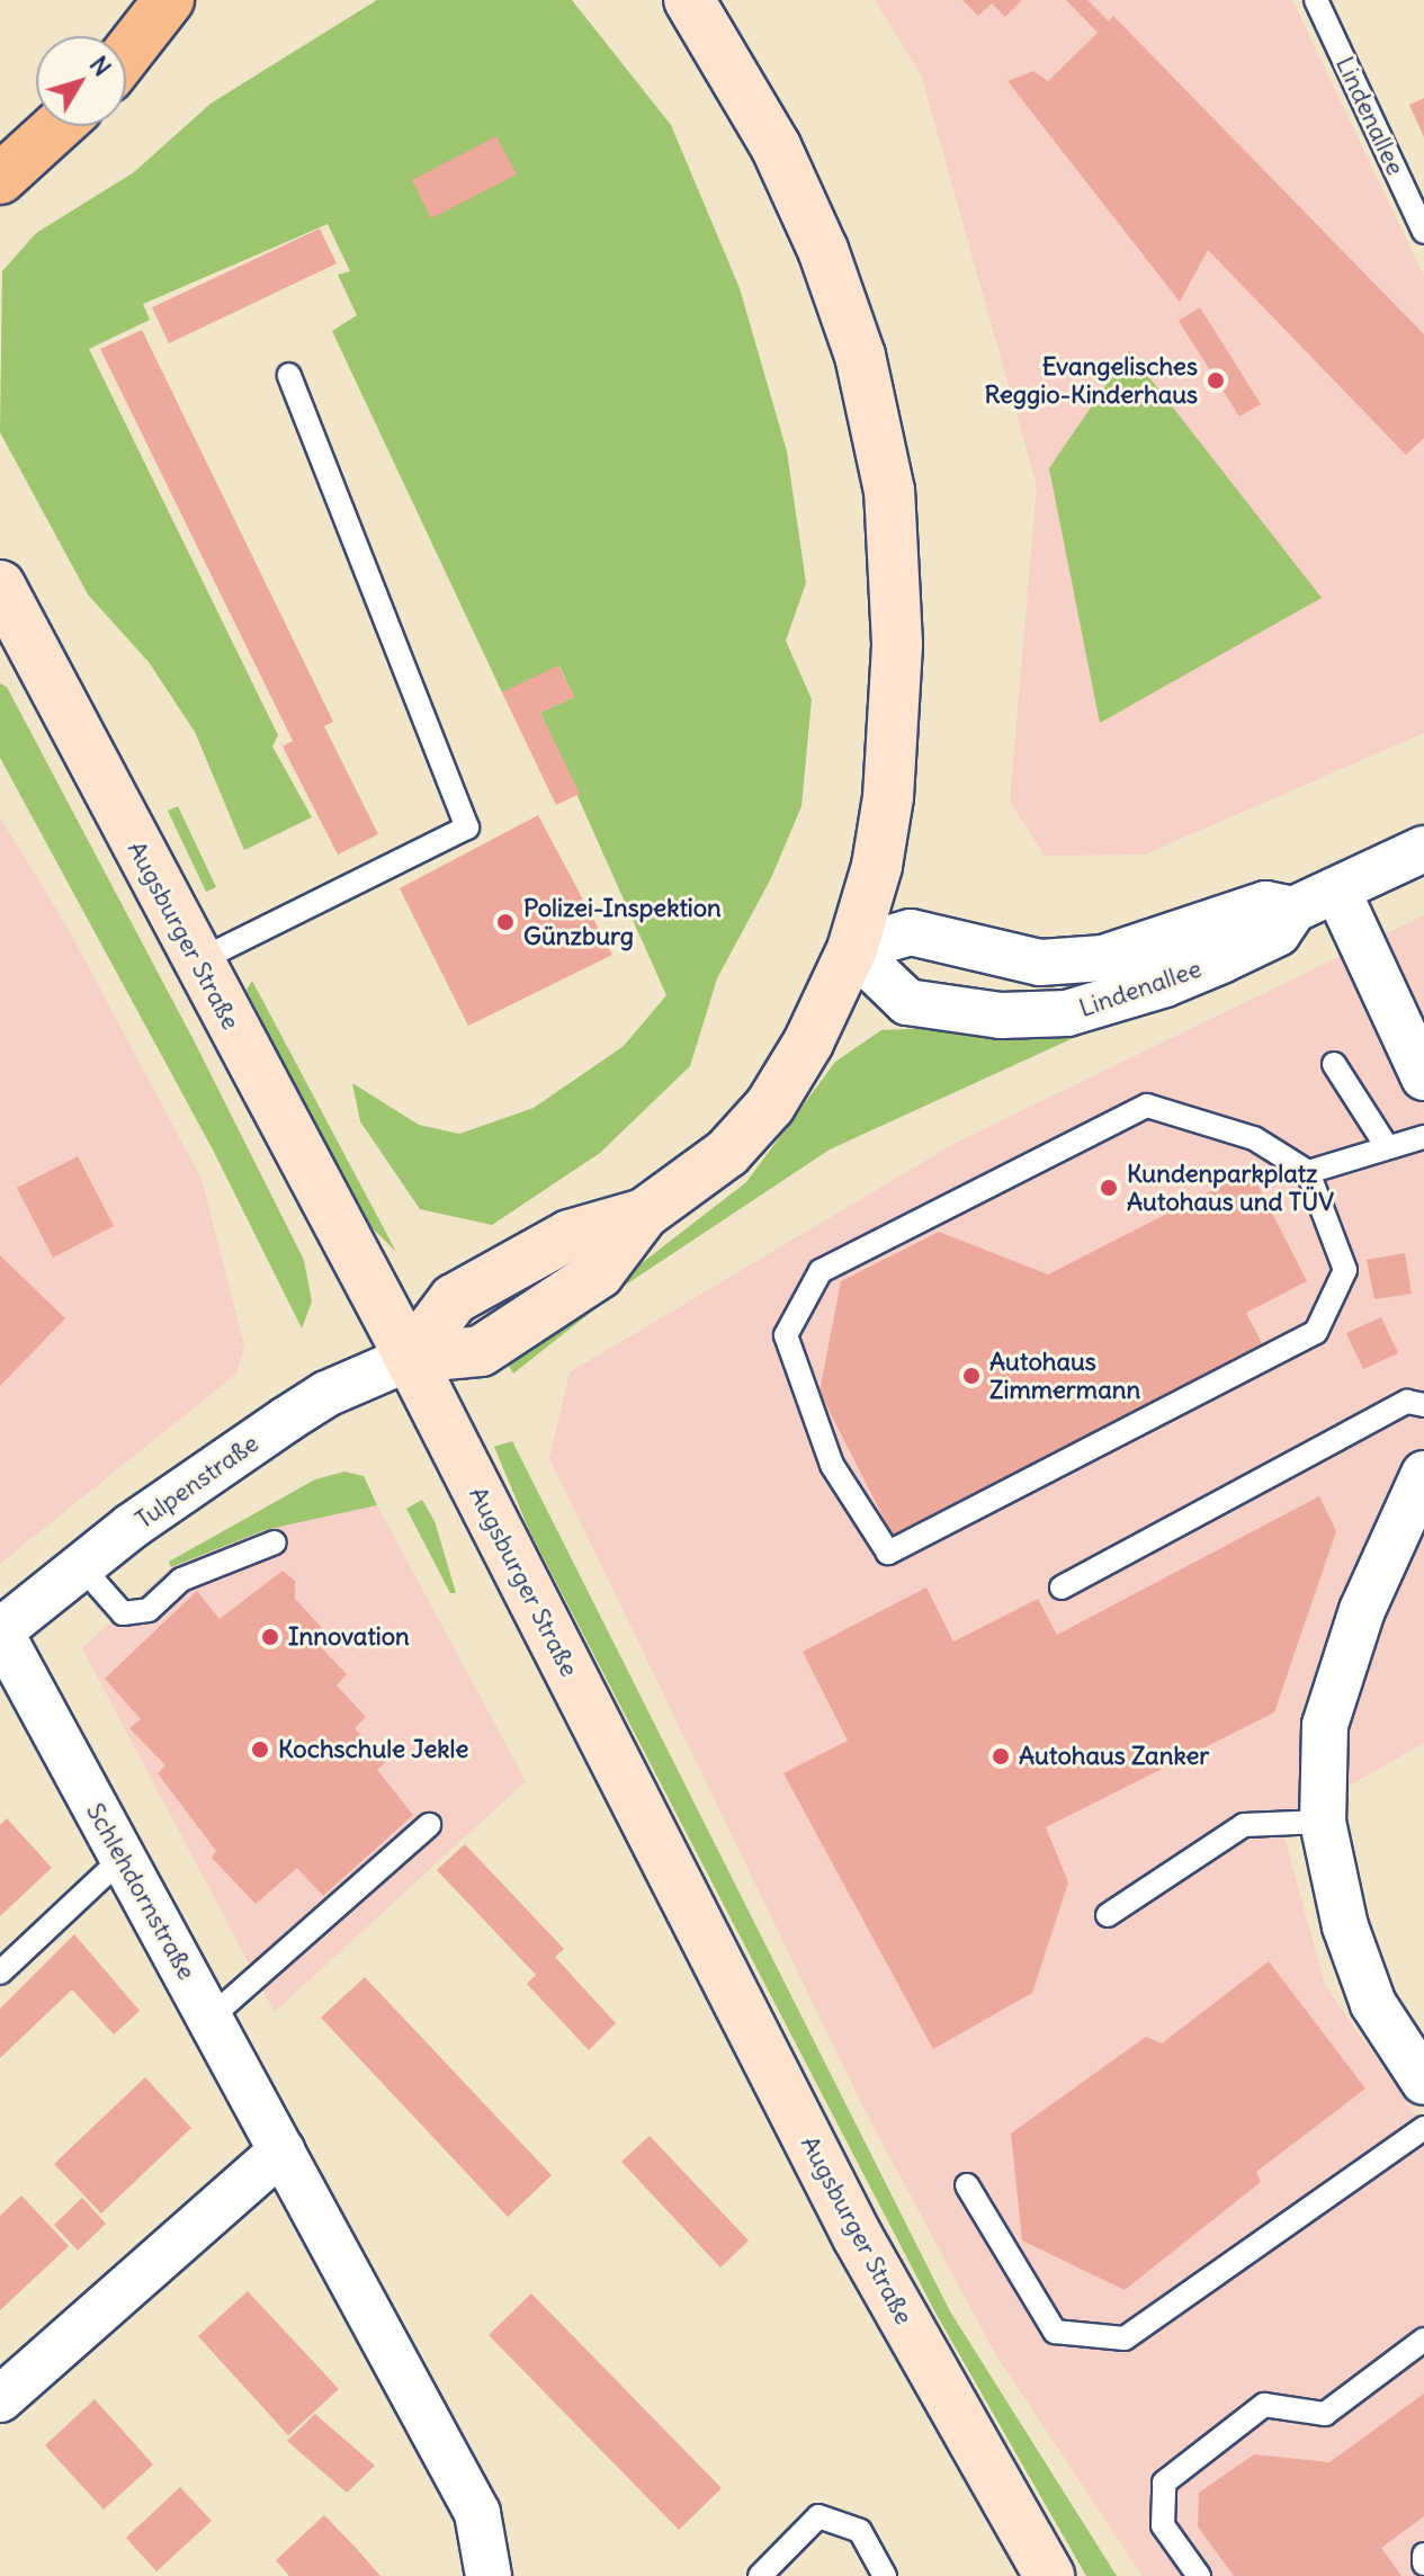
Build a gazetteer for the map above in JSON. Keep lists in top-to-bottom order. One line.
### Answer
{"streets":{"main road":["Augsburger Straße"],"street":["Lindenallee","Tulpenstraße","Schlehdornstraße"]},"crossings":[["Augsburger Straße","Tulpenstraße"],["Tulpenstraße","Schlehdornstraße"]],"places":["Evangelisches Reggio-Kinderhaus","Polizei-Inspektion Günzburg","Kundenparkplatz Autohaus und TÜV","Autohaus Zimmermann","Innovation","Kochschule Jekle","Autohaus Zanker"],"north":"top right"}
